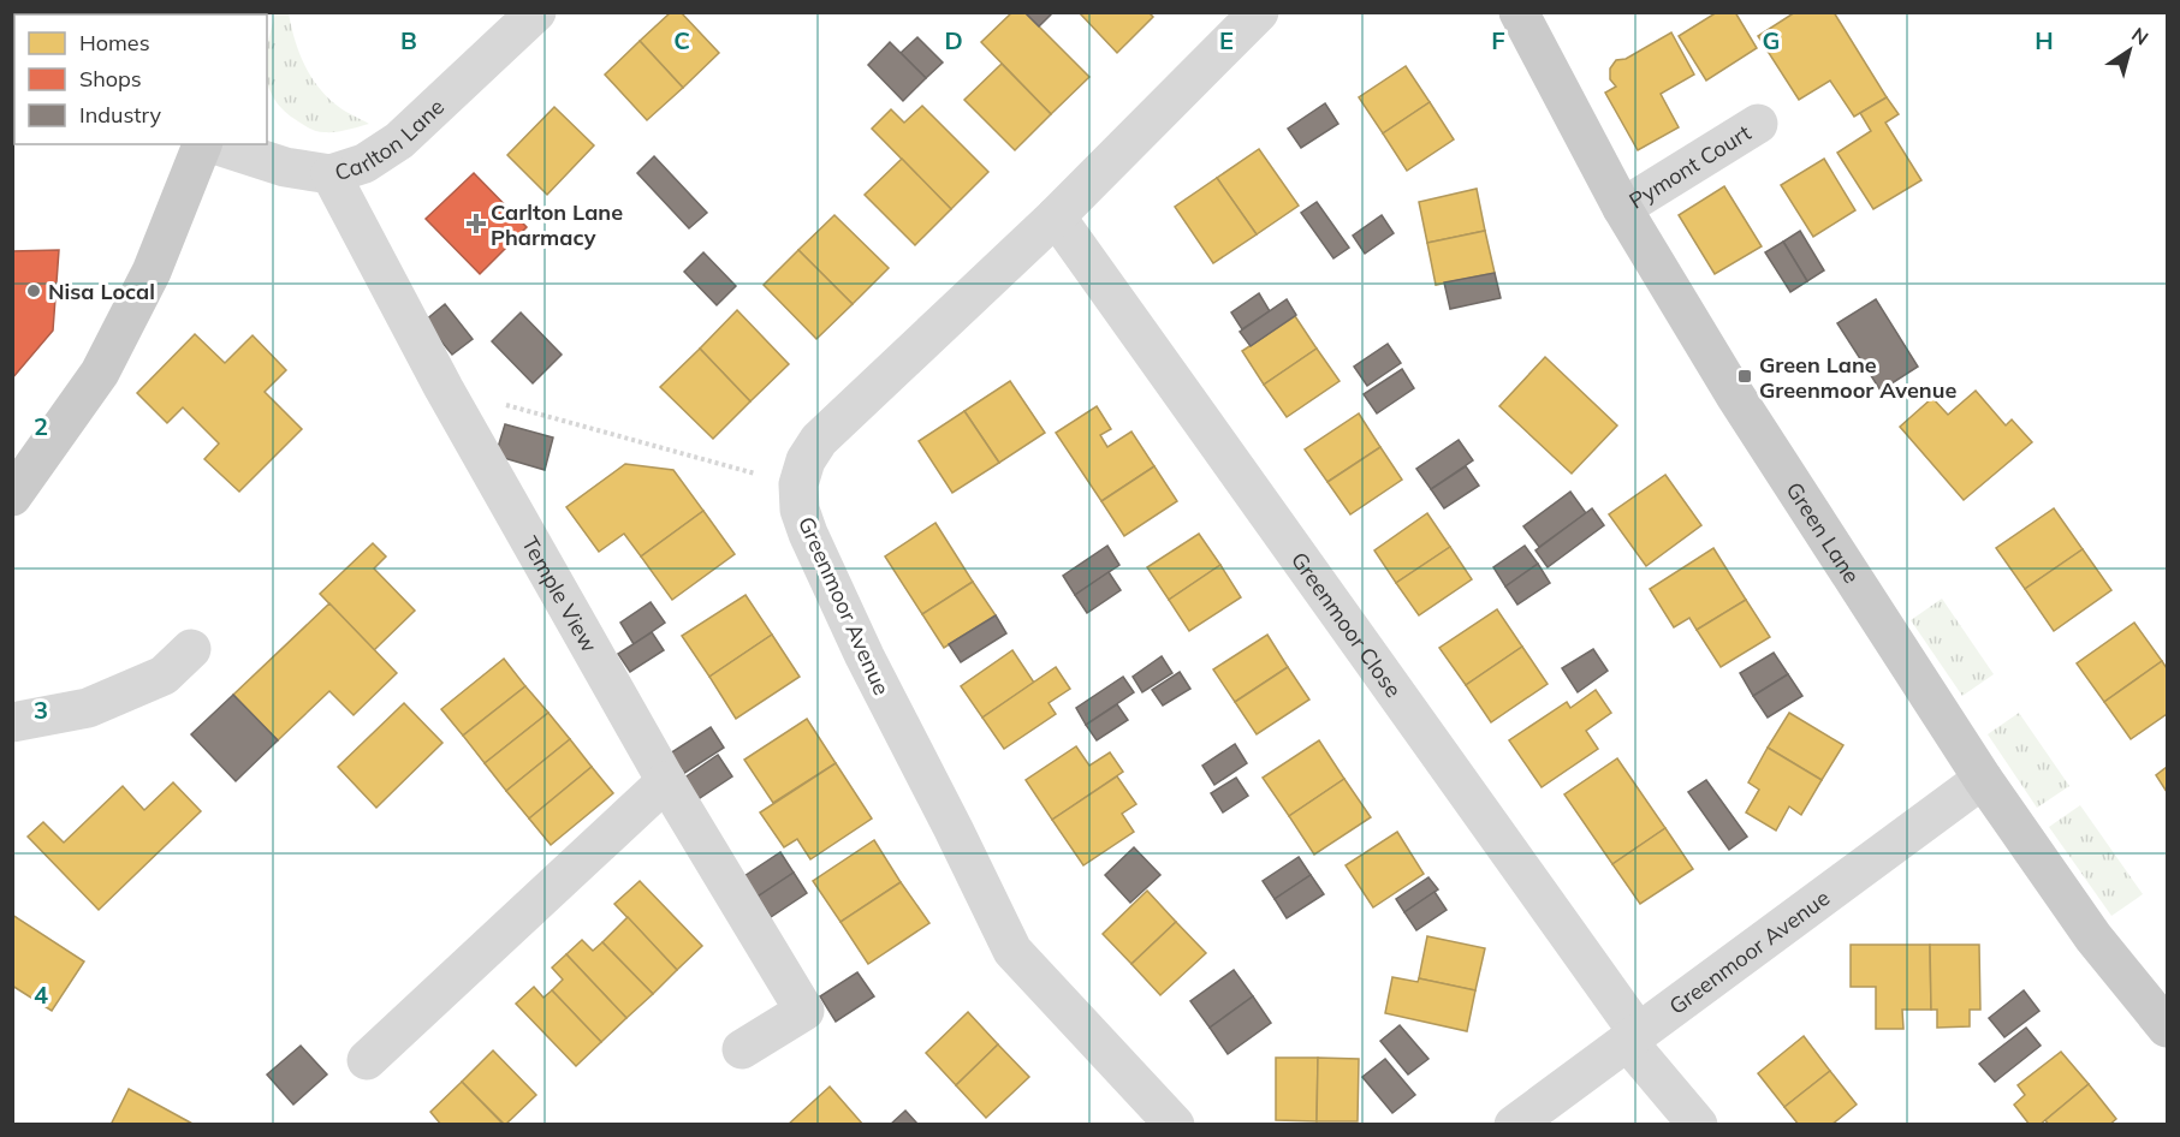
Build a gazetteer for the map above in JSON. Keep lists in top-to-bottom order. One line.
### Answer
{"streets":{"main road":["Green Lane"],"street":["Carlton Lane","Pymont Court","Temple View","Greenmoor Avenue","Greenmoor Close"]},"crossings":[["Carlton Lane","Temple View"],["Pymont Court","Green Lane"],["Green Lane","Greenmoor Avenue"],["Greenmoor Avenue","Greenmoor Close"]],"places":{"health":["Carlton Lane Pharmacy"],"other":["Nisa Local"],"transit":["Green Lane Greenmoor Avenue"]},"legend":["Homes","Shops","Industry"],"north":"top right","grid":{"columns":["B","C","D","E","F","G","H"],"rows":["2","3","4"]}}
